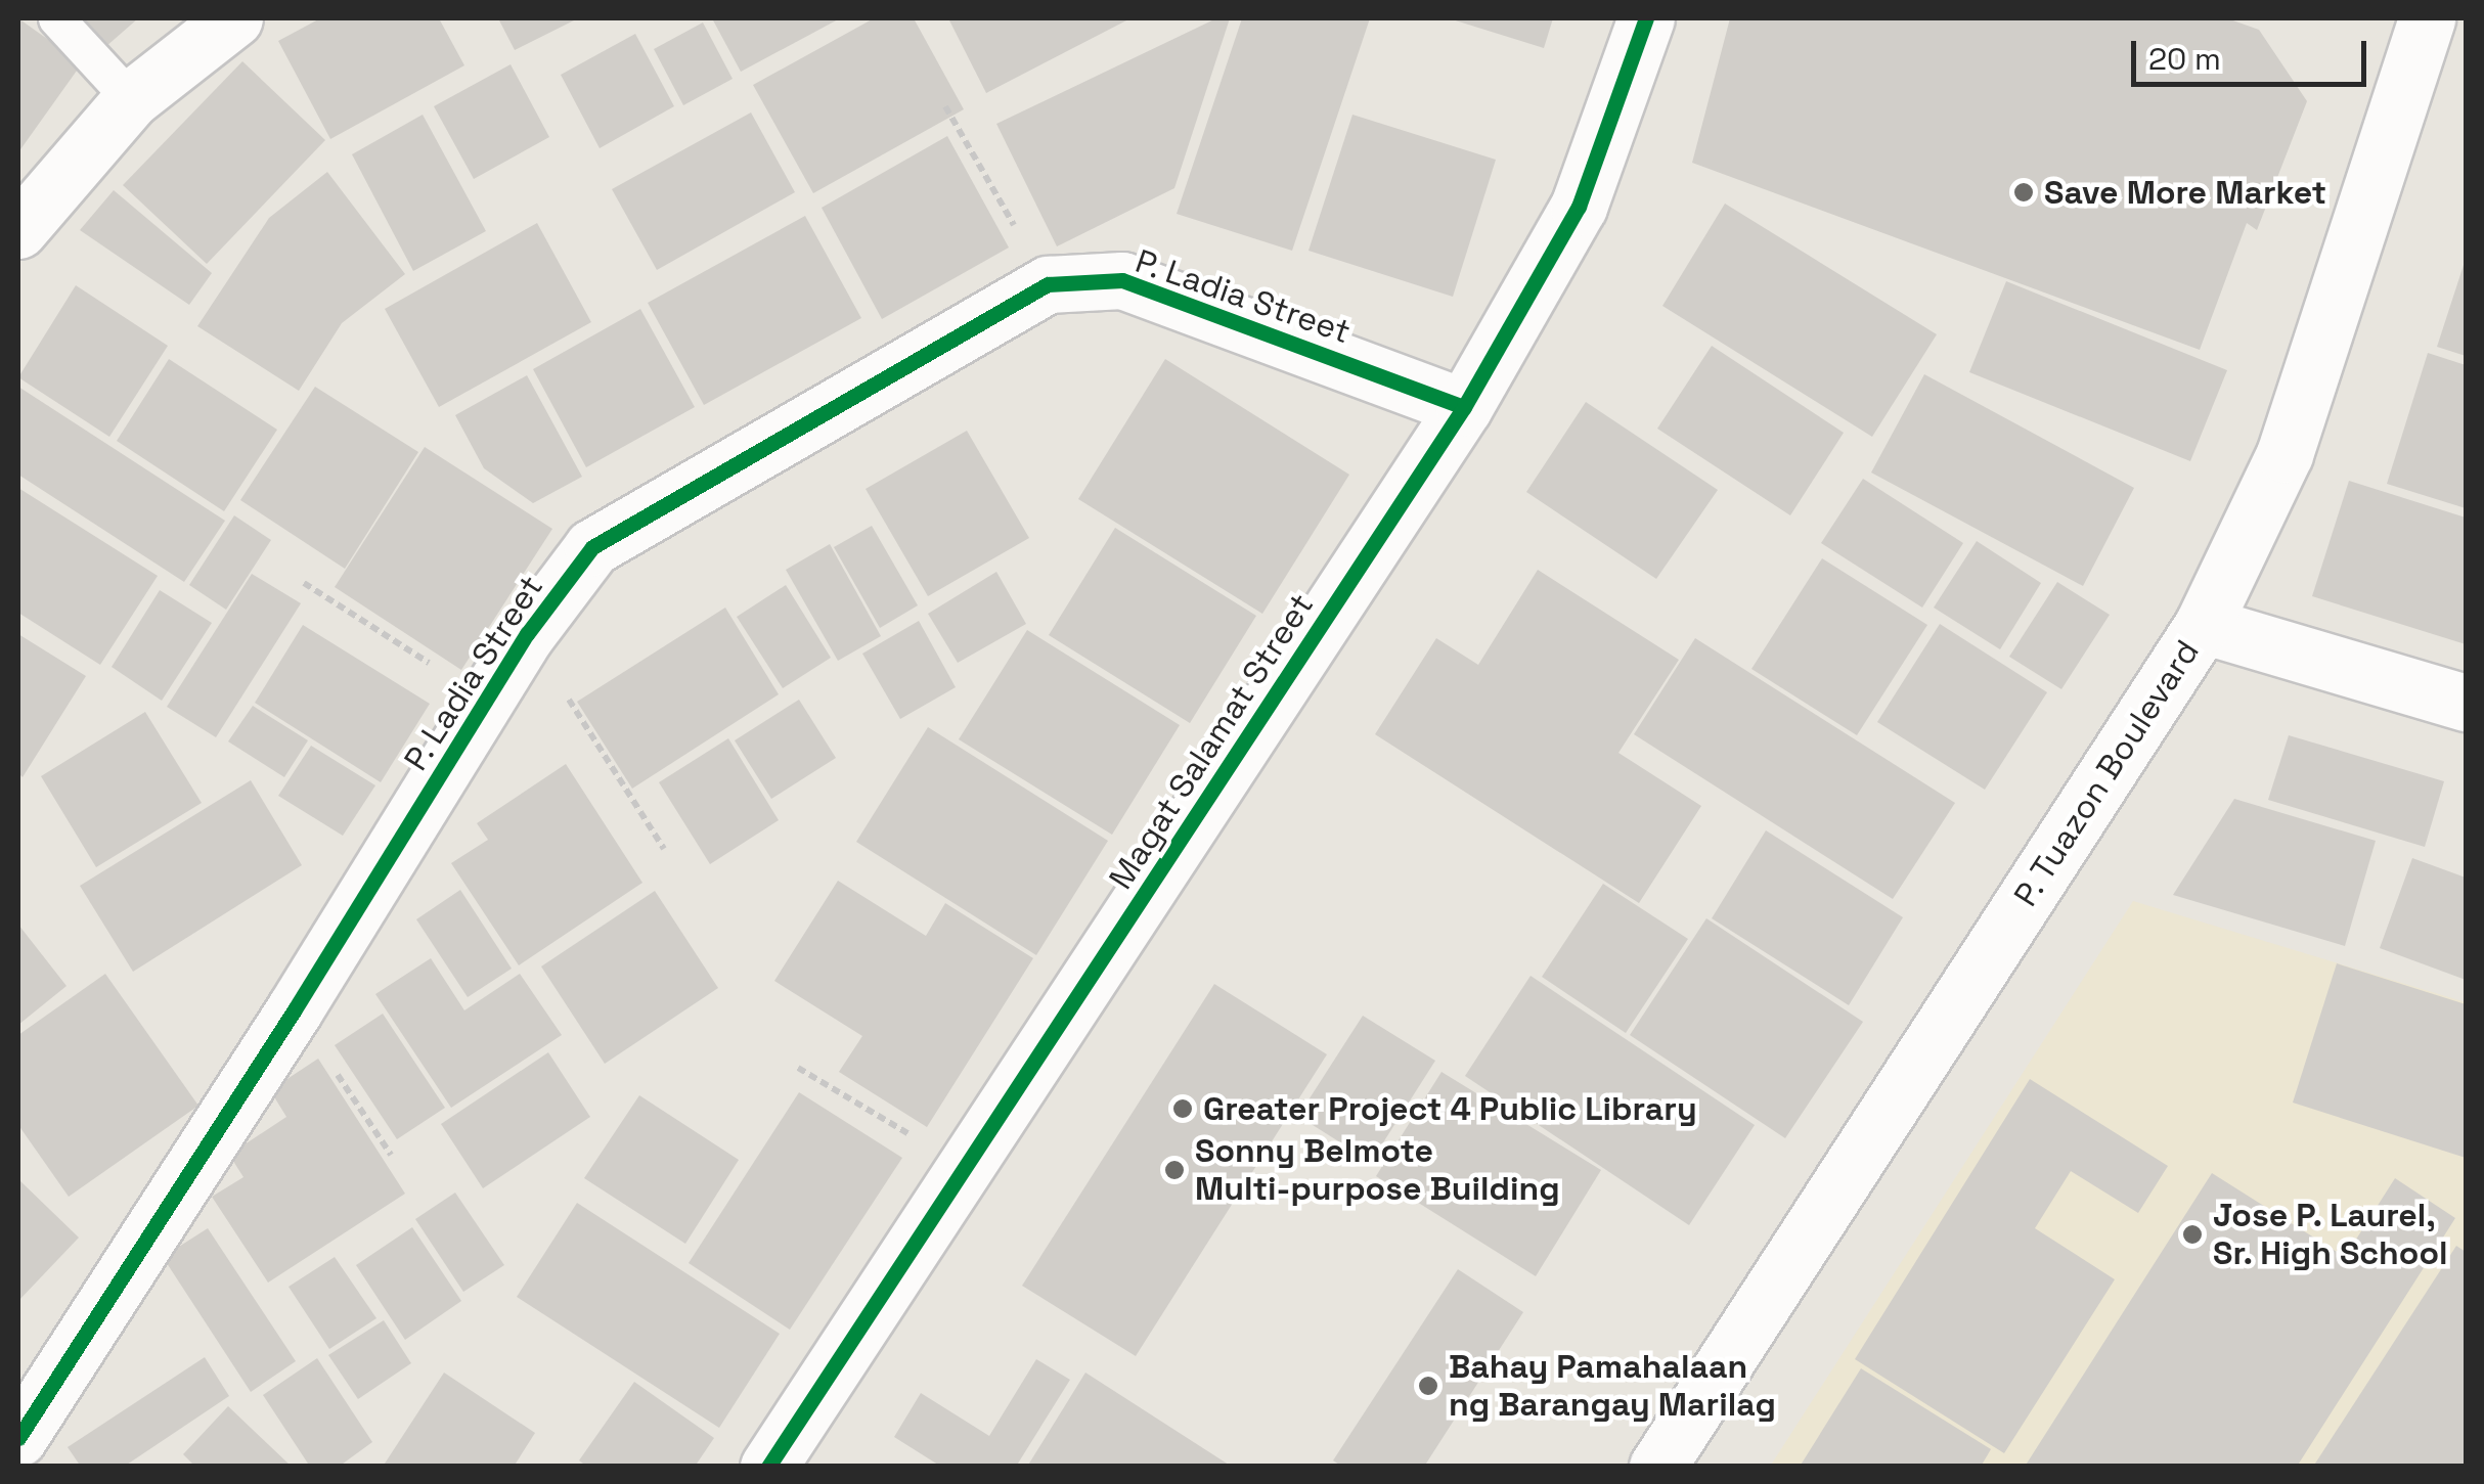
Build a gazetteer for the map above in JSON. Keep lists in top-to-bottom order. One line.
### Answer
{"streets":{"street":["P. Ladia Street","Magat Salamat Street","P. Tuazon Boulevard"]},"crossings":[["P. Ladia Street","Magat Salamat Street"]],"places":["Save More Market","Greater Project 4 Public Library","Sonny Belmote Multi-purpose Building","Jose P. Laurel, Sr. High School","Bahay Pamahalaan ng Barangay Marilag"],"scale_bar":"20 m"}
